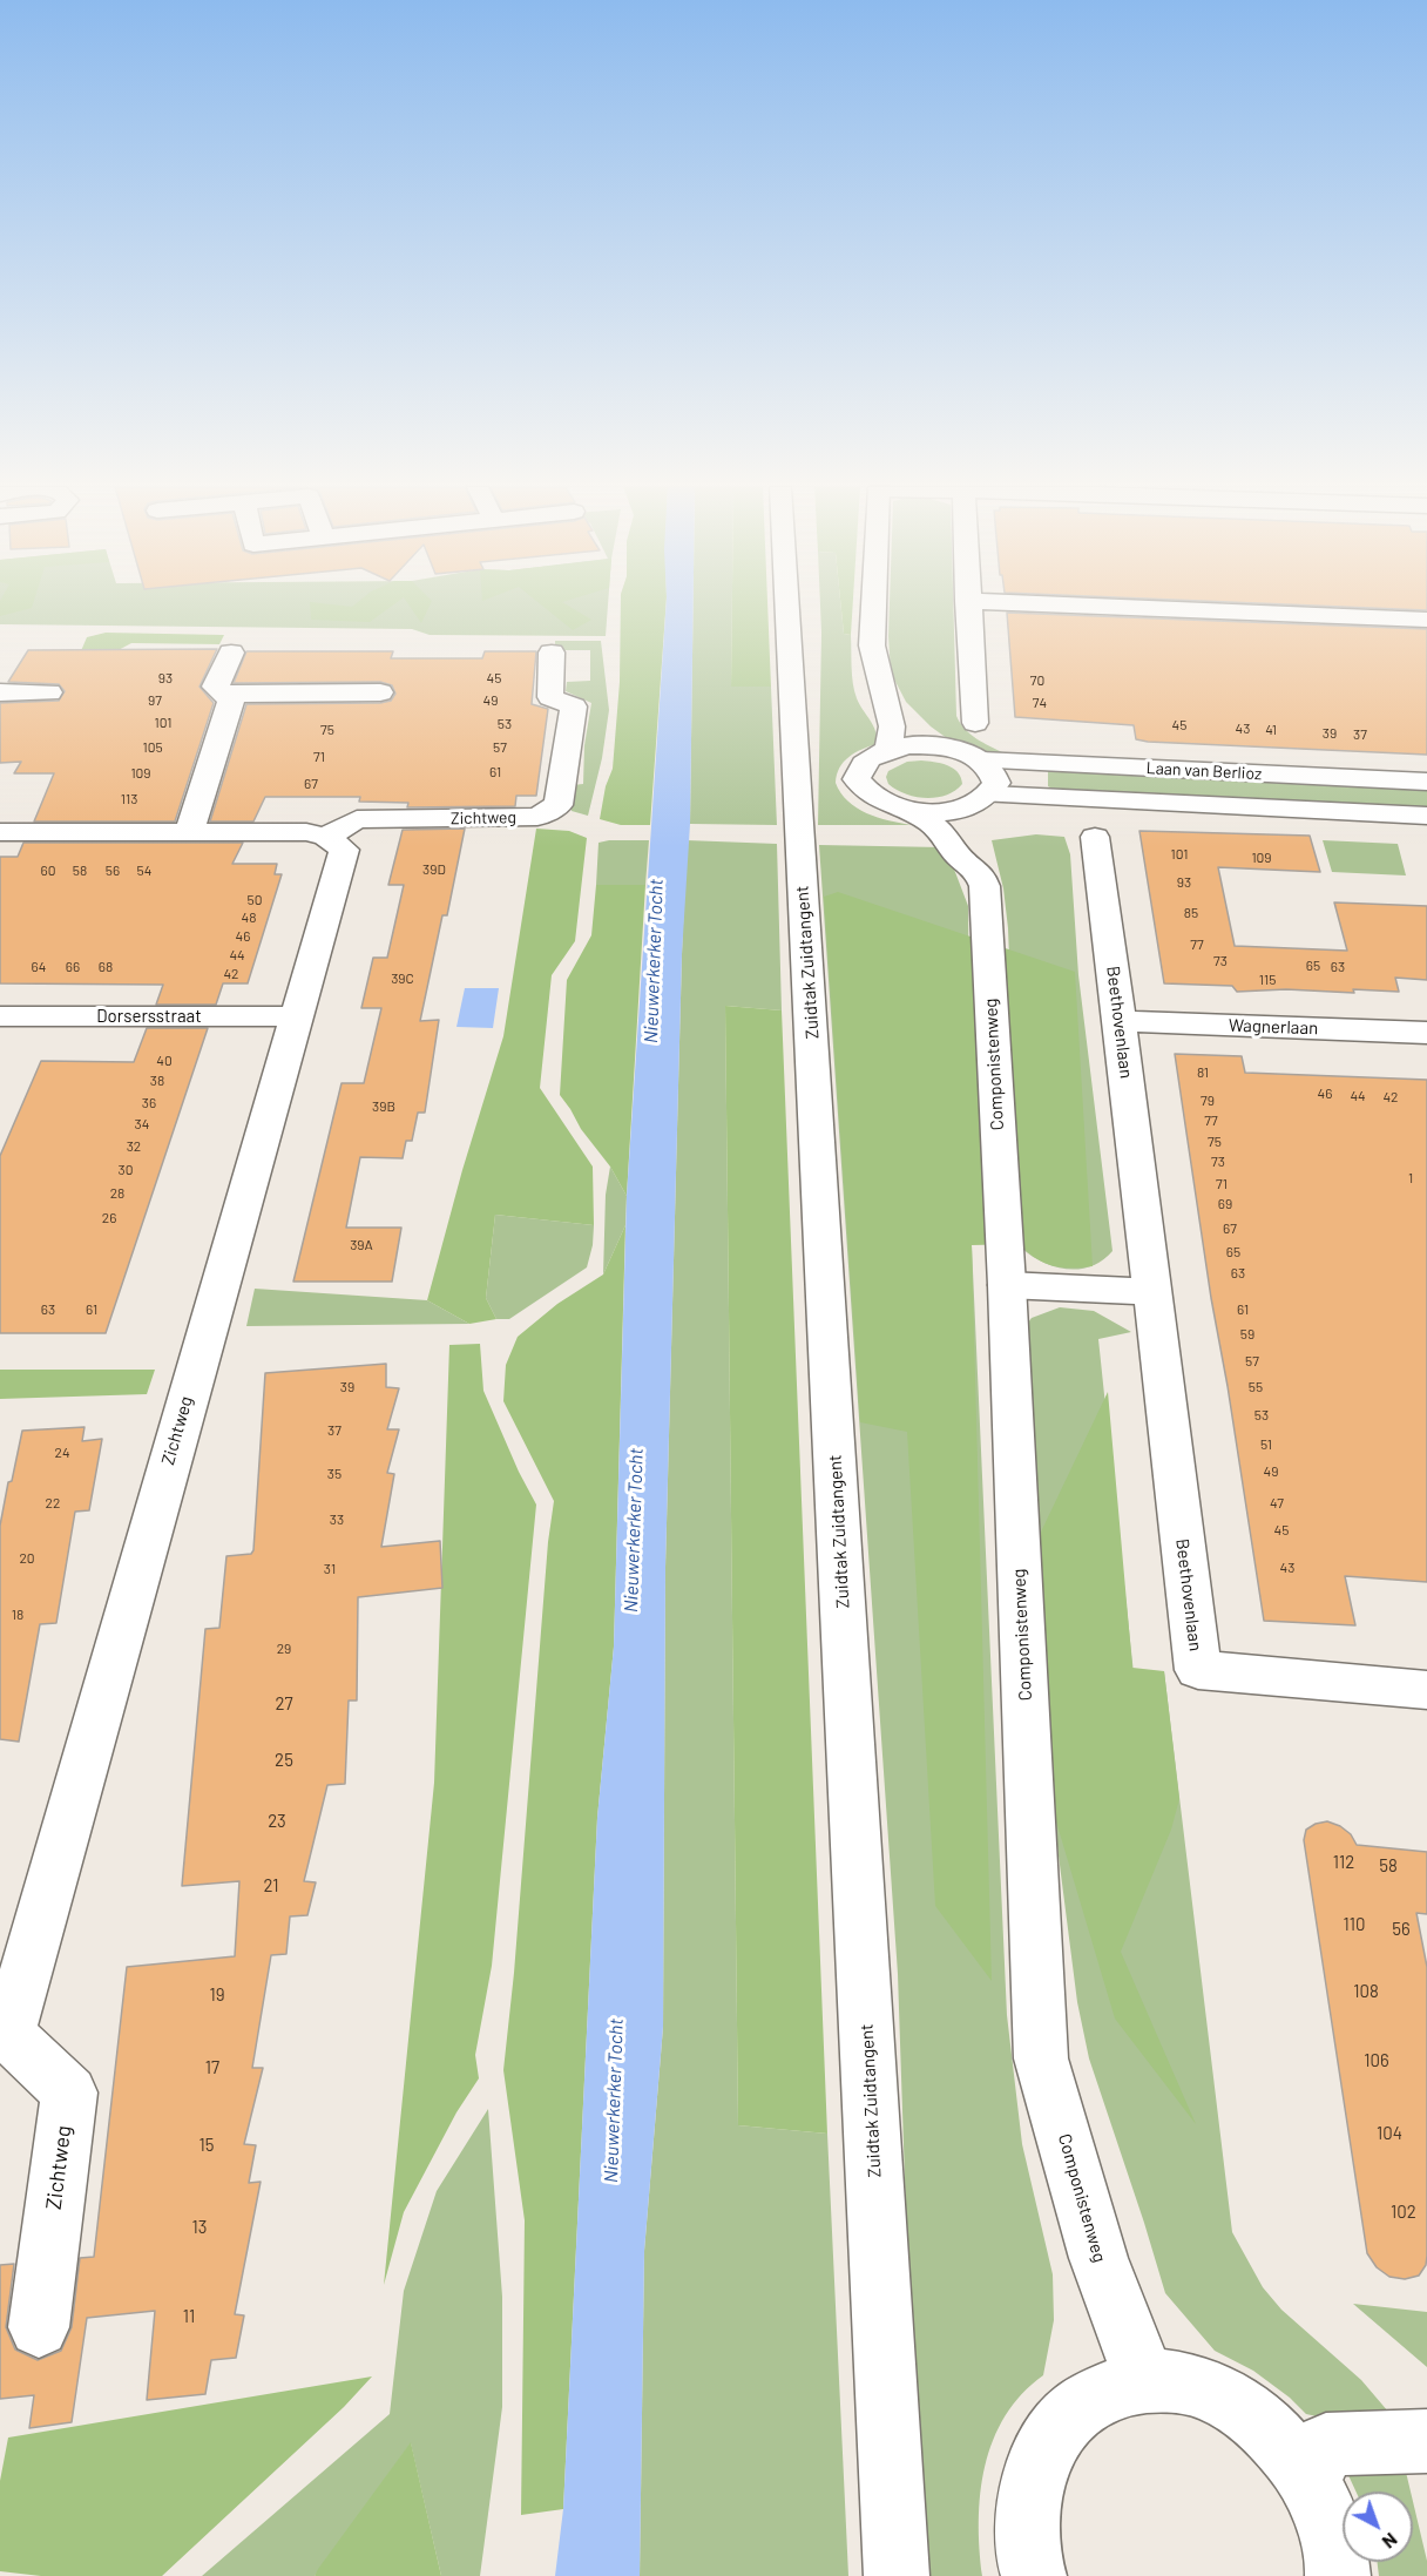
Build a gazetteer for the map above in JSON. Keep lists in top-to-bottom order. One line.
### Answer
{"streets":{"street":["Laan van Berlioz","Zichtweg","Zuidtak Zuidtangent","Dorsersstraat","Beethovenlaan","Wagnerlaan","Componistenweg"]},"crossings":[["Laan van Berlioz","Componistenweg"],["Zichtweg","Dorsersstraat"],["Beethovenlaan","Wagnerlaan"]],"water":["Nieuwerkerker Tocht"],"house_numbers":["93","45","70","97","49","74","101","53","45","43","75","41","39","37","105","57","71","61","109","67","113","101","109","39D","60","58","56","54","93","50","85","48","46","77","44","73","65","64","66","68","63","42","39C","115","40","81","38","46","44","42","79","36","39B","77","34","75","32","73","30","1","71","28","69","26","67","39A","65","63","63","61","61","59","57","39","55","53","37","51","24","49","35","22","47","33","45","20","43","31","18","29","27","25","23","112","58","21","110","56","108","19","106","17","104","15","102","13","11"],"north":"bottom right"}
